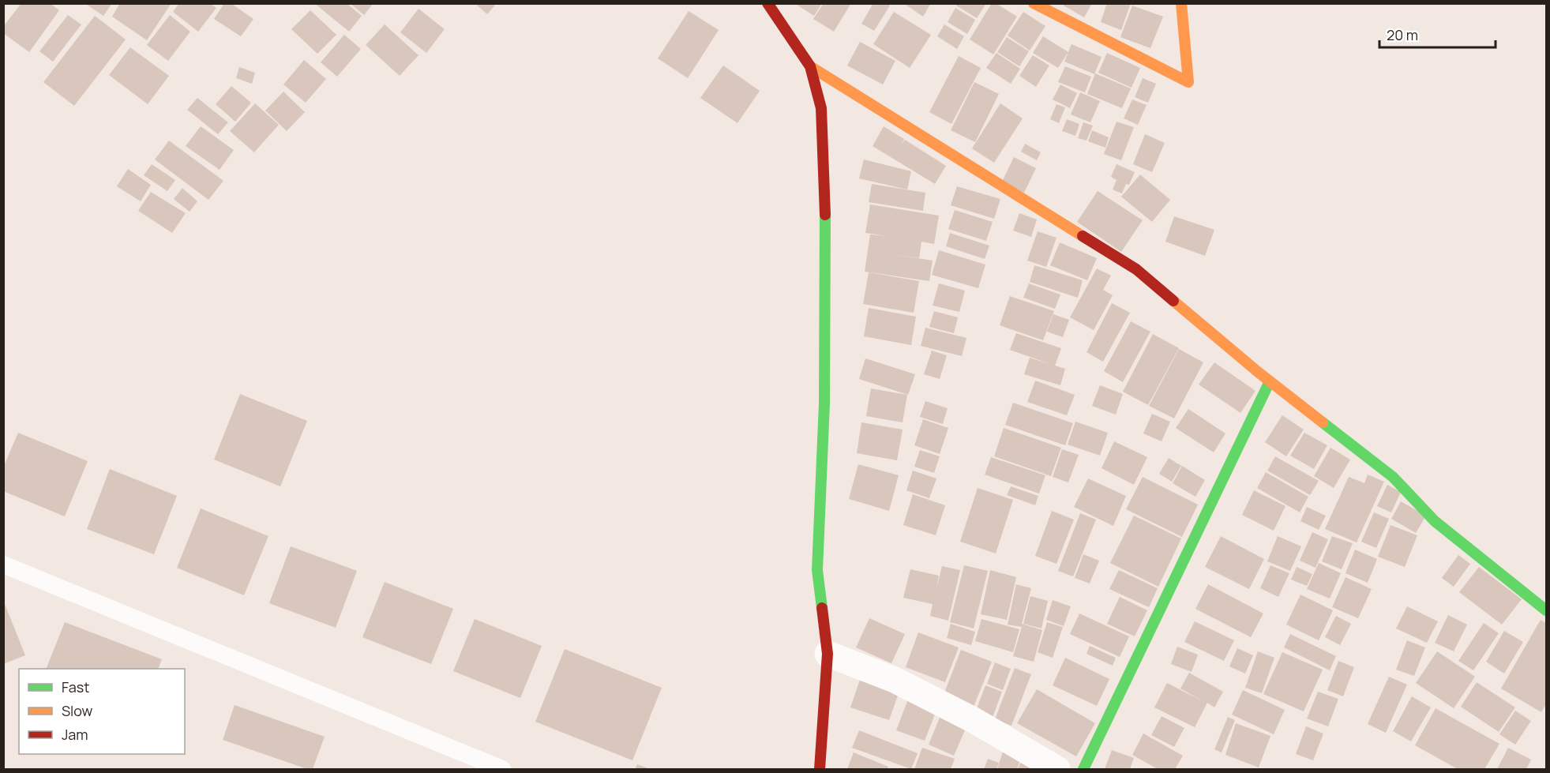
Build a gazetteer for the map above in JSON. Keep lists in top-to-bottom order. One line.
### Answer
{"legend":["Fast","Slow","Jam"],"scale_bar":"20 m"}
